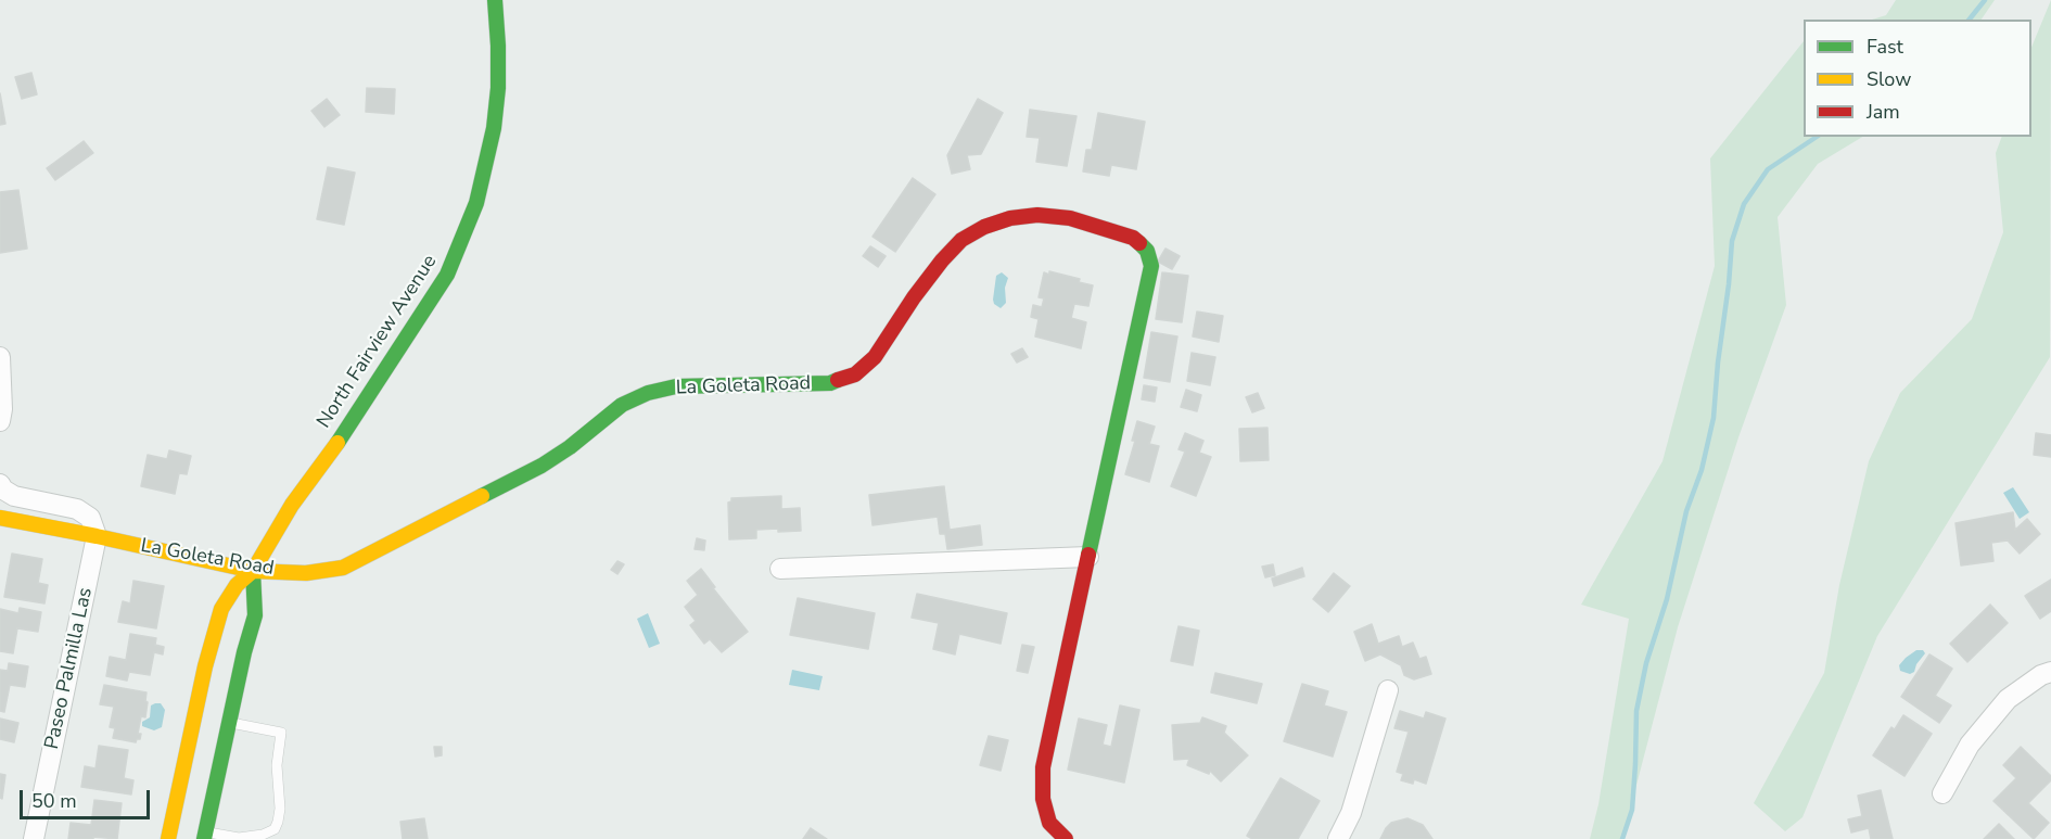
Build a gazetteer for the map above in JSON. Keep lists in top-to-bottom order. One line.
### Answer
{"streets":{"street":["North Fairview Avenue","La Goleta Road","Paseo Palmilla Las"]},"crossings":[["North Fairview Avenue","La Goleta Road"],["La Goleta Road","Paseo Palmilla Las"]],"legend":["Fast","Slow","Jam"],"scale_bar":"50 m"}
